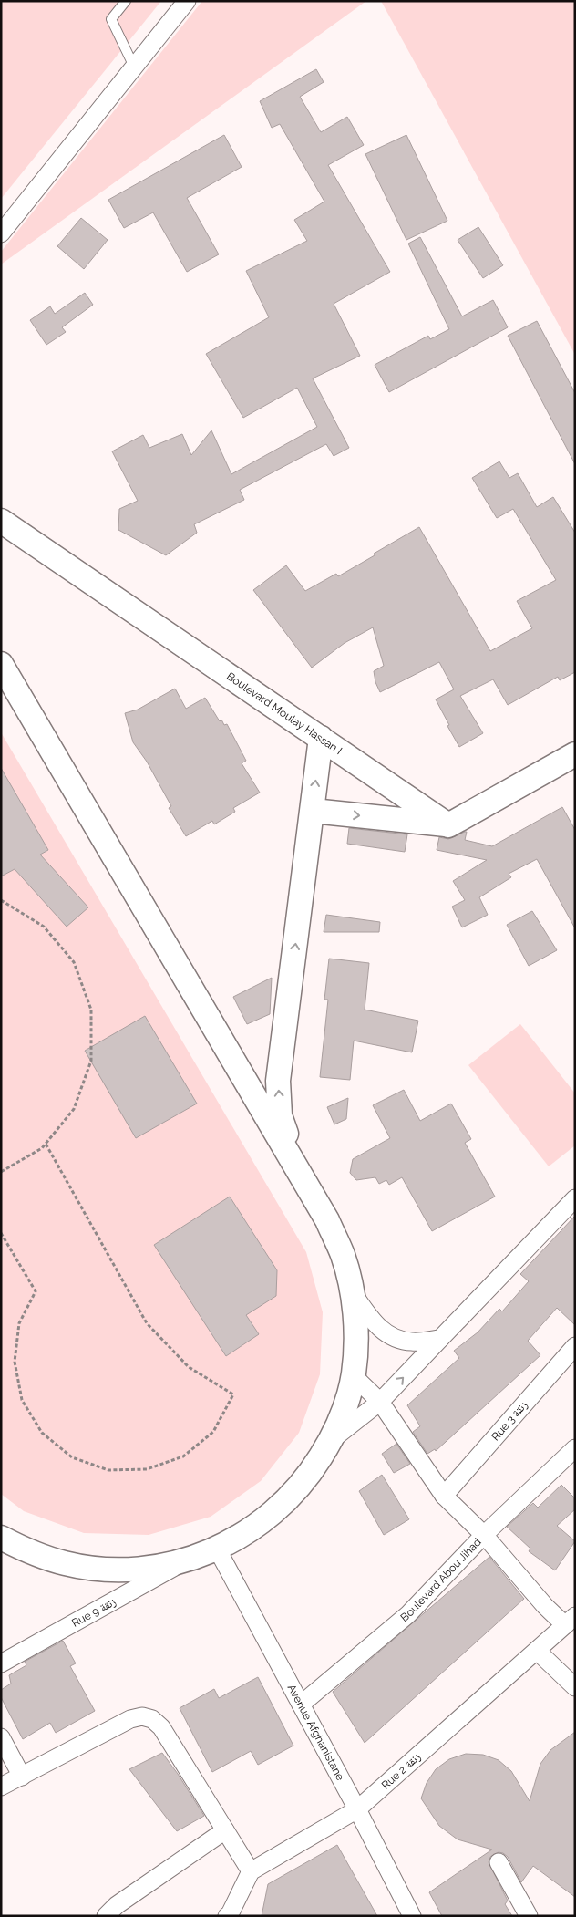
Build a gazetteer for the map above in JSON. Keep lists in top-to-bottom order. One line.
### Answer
{"streets":{"street":["Boulevard Moulay Hassan I","Rue 3 زنقة","Boulevard Abou Jihad","Rue 9 زنقة","Avenue Afghanistane","Rue 2 زنقة"]},"crossings":[["Boulevard Abou Jihad","Avenue Afghanistane"],["Avenue Afghanistane","Rue 2 زنقة"]]}
